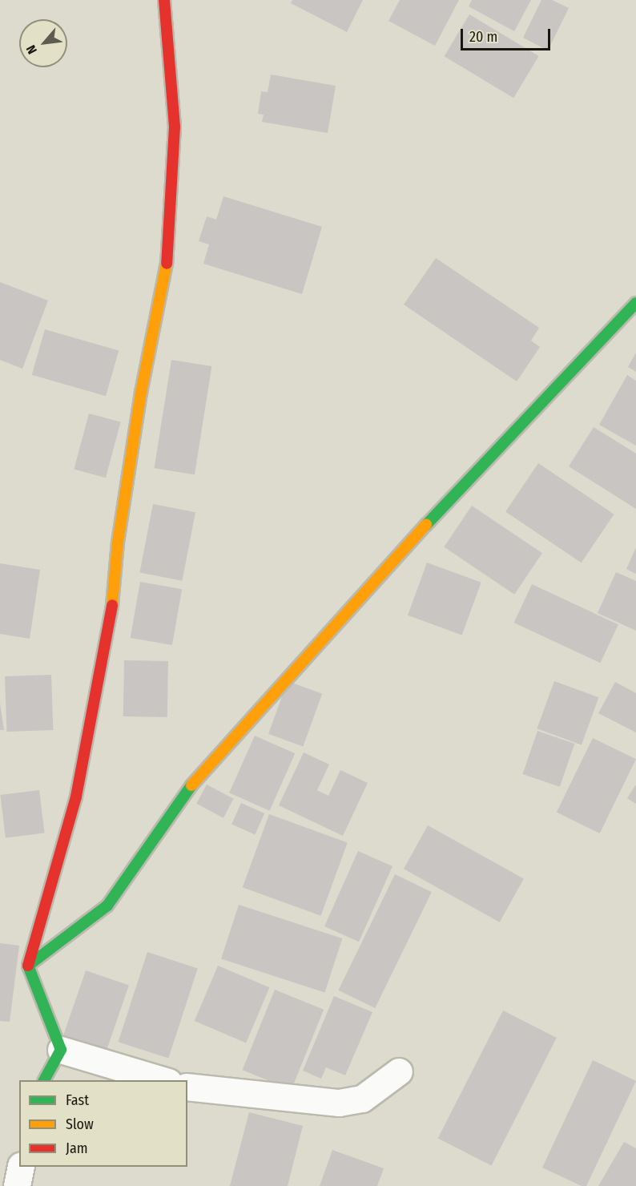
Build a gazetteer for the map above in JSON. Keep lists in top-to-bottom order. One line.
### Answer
{"legend":["Fast","Slow","Jam"],"scale_bar":"20 m","north":"bottom left"}
